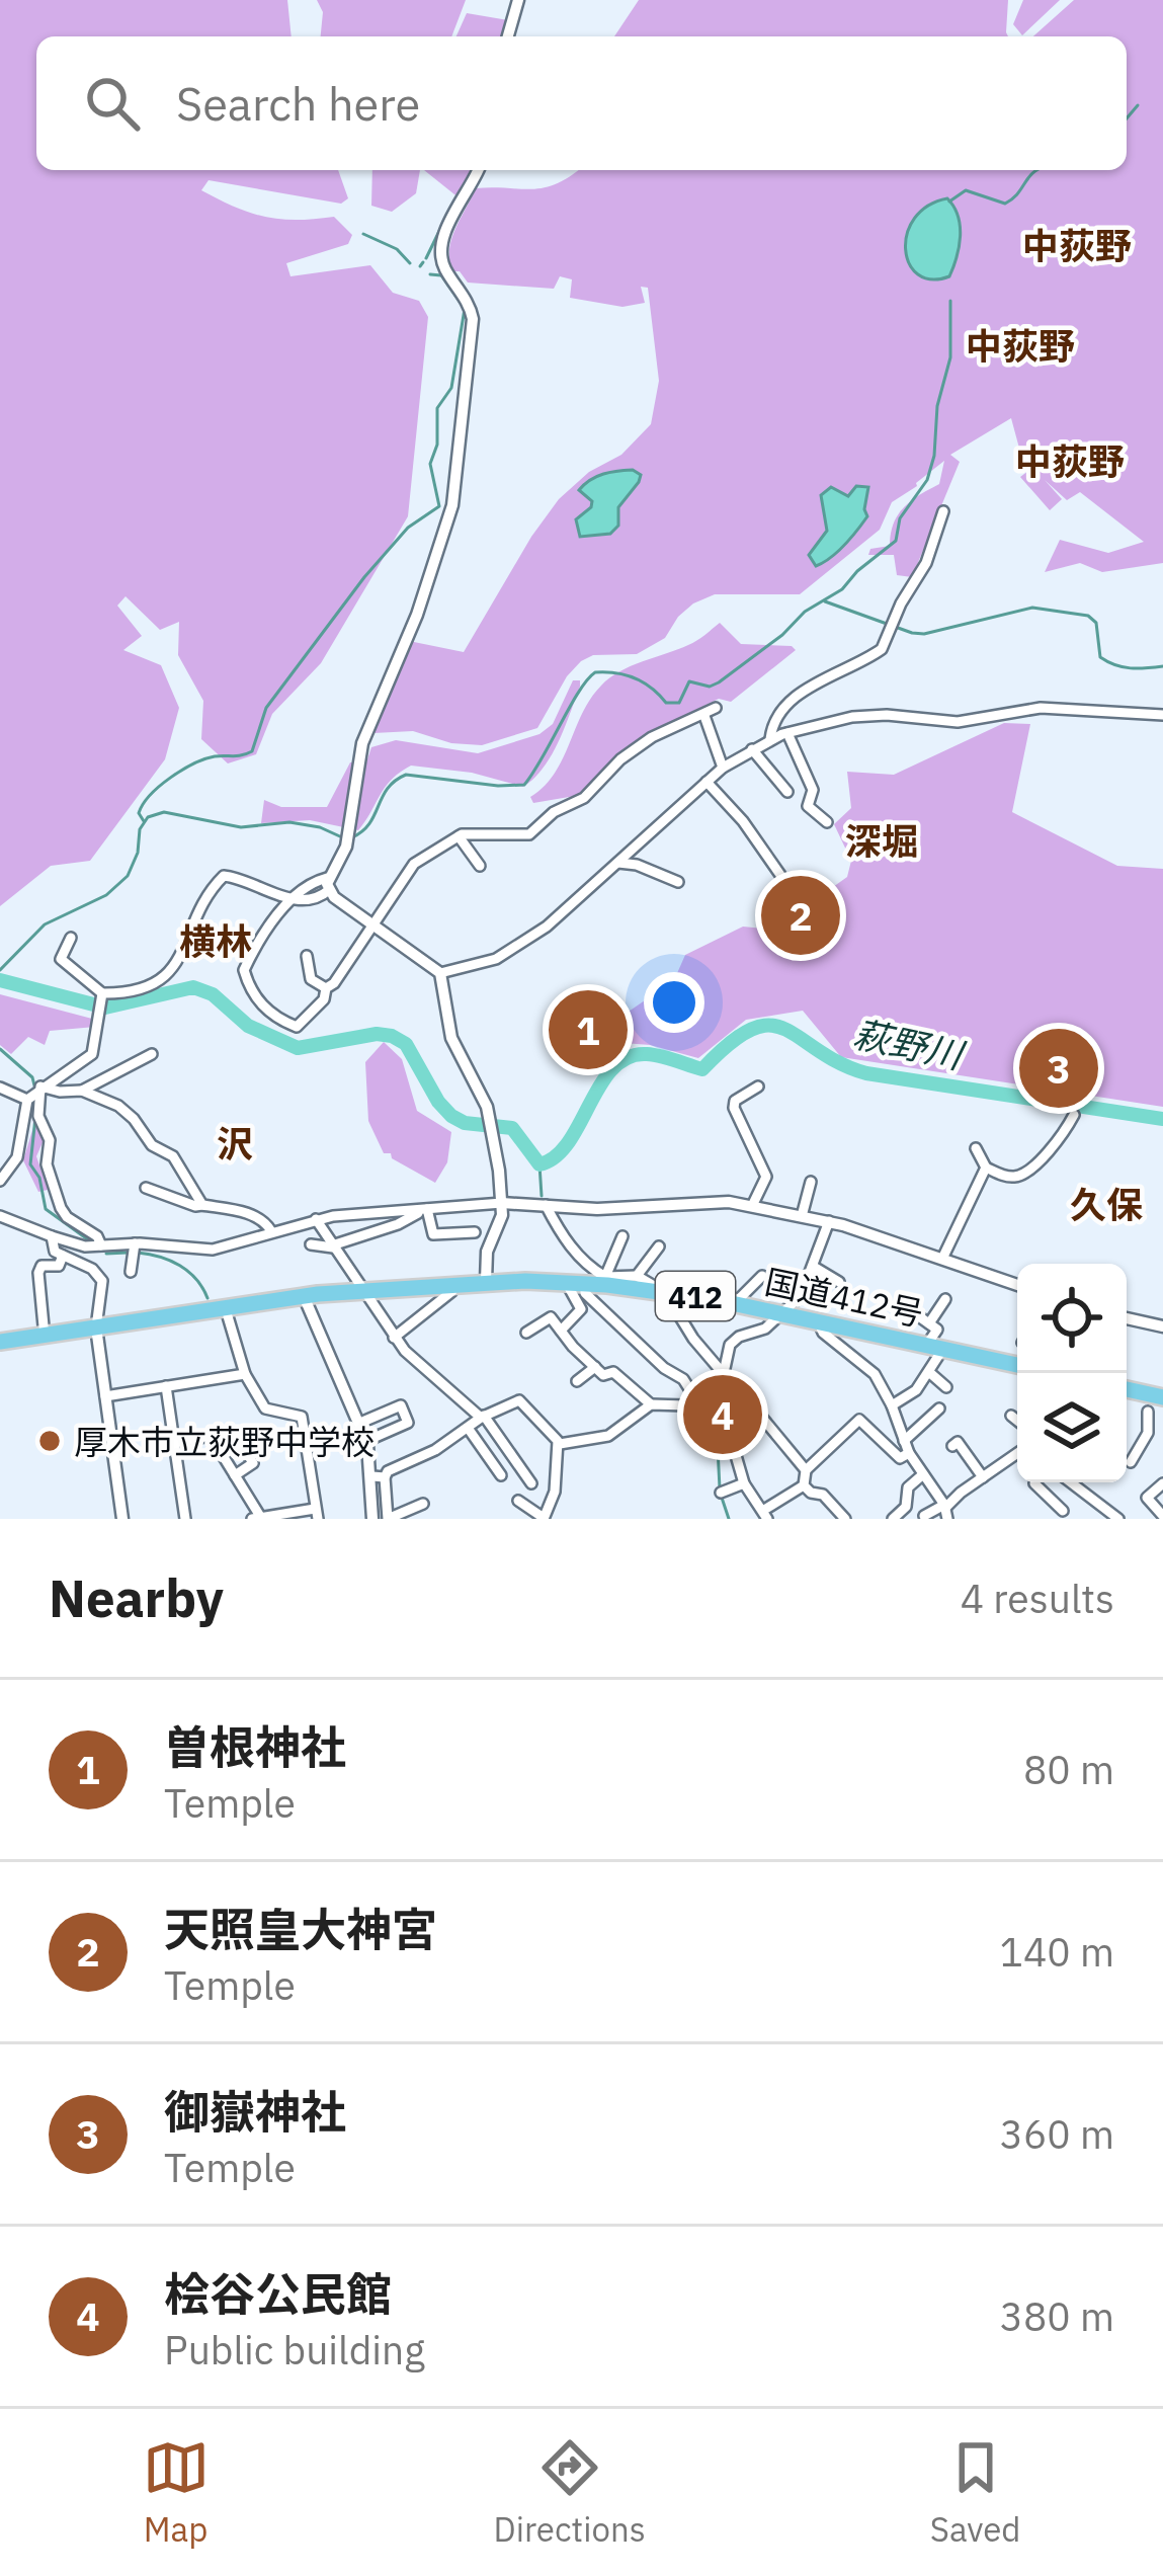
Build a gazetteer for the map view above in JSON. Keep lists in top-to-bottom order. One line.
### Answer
{"streets":{"highway":["412","国道412号"]},"districts":["中荻野","中荻野","中荻野","深堀","横林","沢","久保"],"water":["萩野川"],"places":["厚木市立荻野中学校"],"page":{"search":"Search here","pins":["2","1","3","4"],"heading":["Nearby","4 results"],"list":[{"mark":"1","name":"曽根神社","note":"Temple","value":"80 m"},{"mark":"2","name":"天照皇大神宮","note":"Temple","value":"140 m"},{"mark":"3","name":"御嶽神社","note":"Temple","value":"360 m"},{"mark":"4","name":"桧谷公民館","note":"Public building","value":"380 m"}],"nav":["Map","Directions","Saved"]}}
